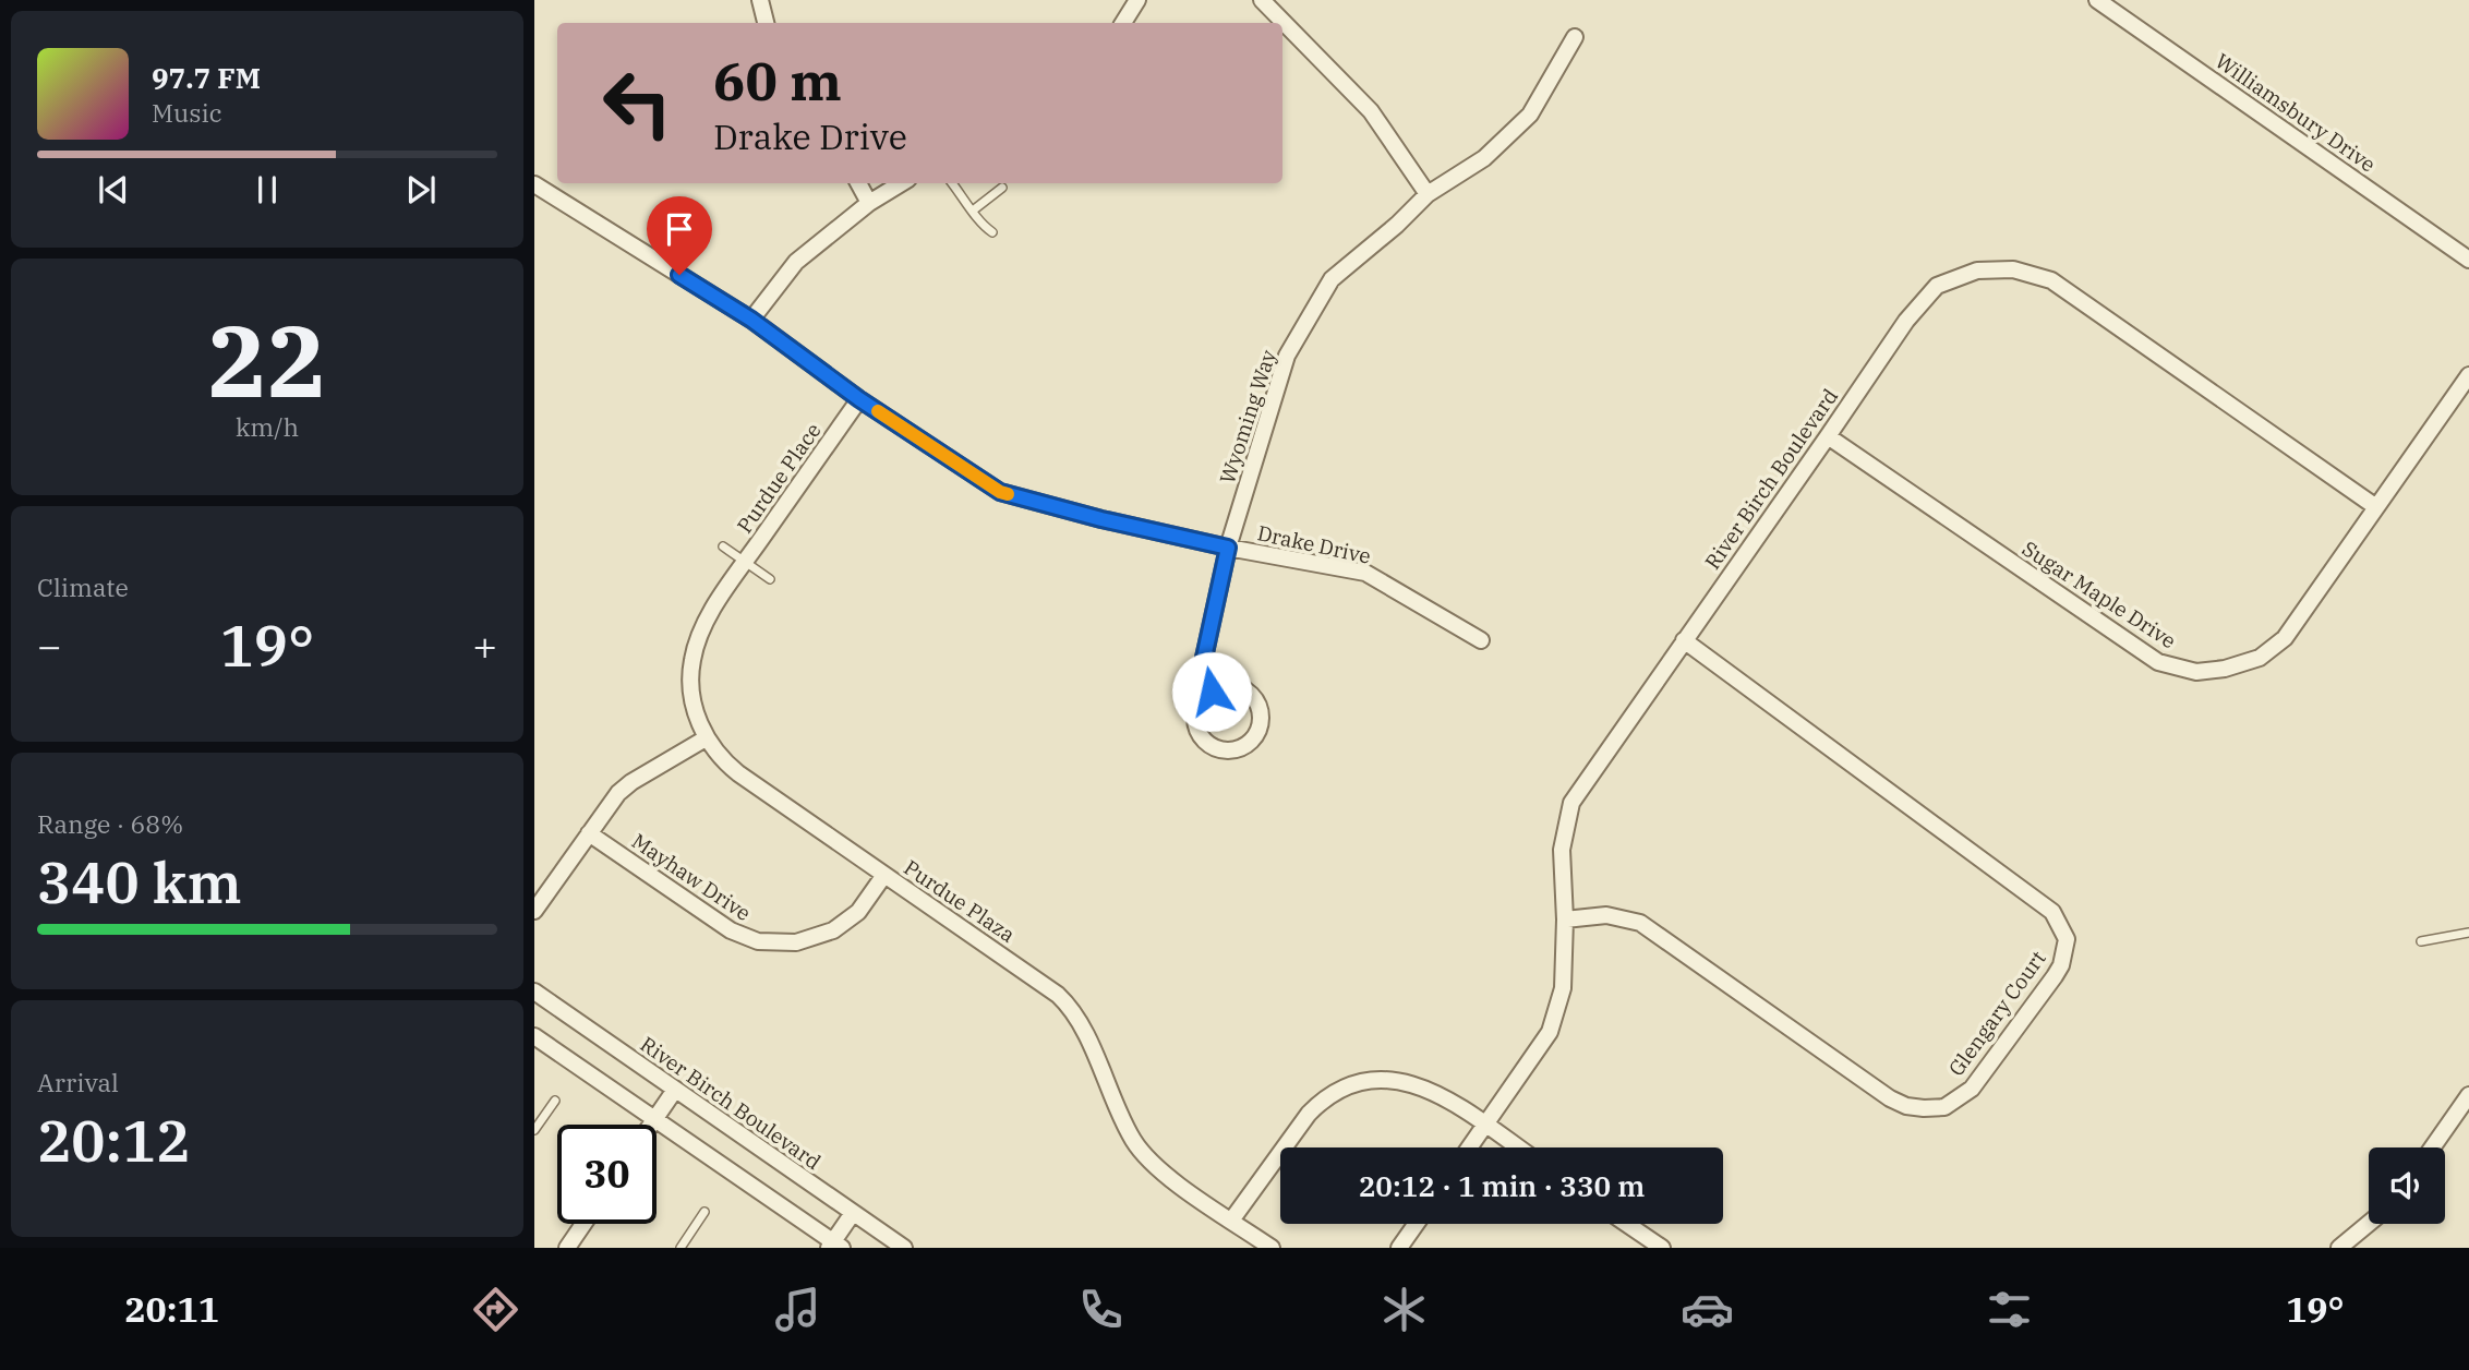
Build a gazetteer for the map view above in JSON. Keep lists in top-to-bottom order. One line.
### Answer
{"streets":{"street":["Williamsbury Drive","Wyoming Way","Purdue Place","River Birch Boulevard","Drake Drive","Sugar Maple Drive","Mayhaw Drive","Purdue Plaza","Glengary Court"]},"crossings":[["Wyoming Way","Drake Drive"],["Purdue Place","Drake Drive"],["Purdue Place","Purdue Plaza"],["River Birch Boulevard","Sugar Maple Drive"],["River Birch Boulevard","Glengary Court"],["Mayhaw Drive","Purdue Plaza"]],"page":{"turn":["60 m","Drake Drive"],"song":["97.7 FM","Music"],"tile":[["22","km/h"],"Climate",["Range · 68%","340 km"],["Arrival","20:12"]],"heat":["−","19°","+"],"limit":"30","trip":"20:12 · 1 min · 330 m","tabs":["20:11","19°"]}}
